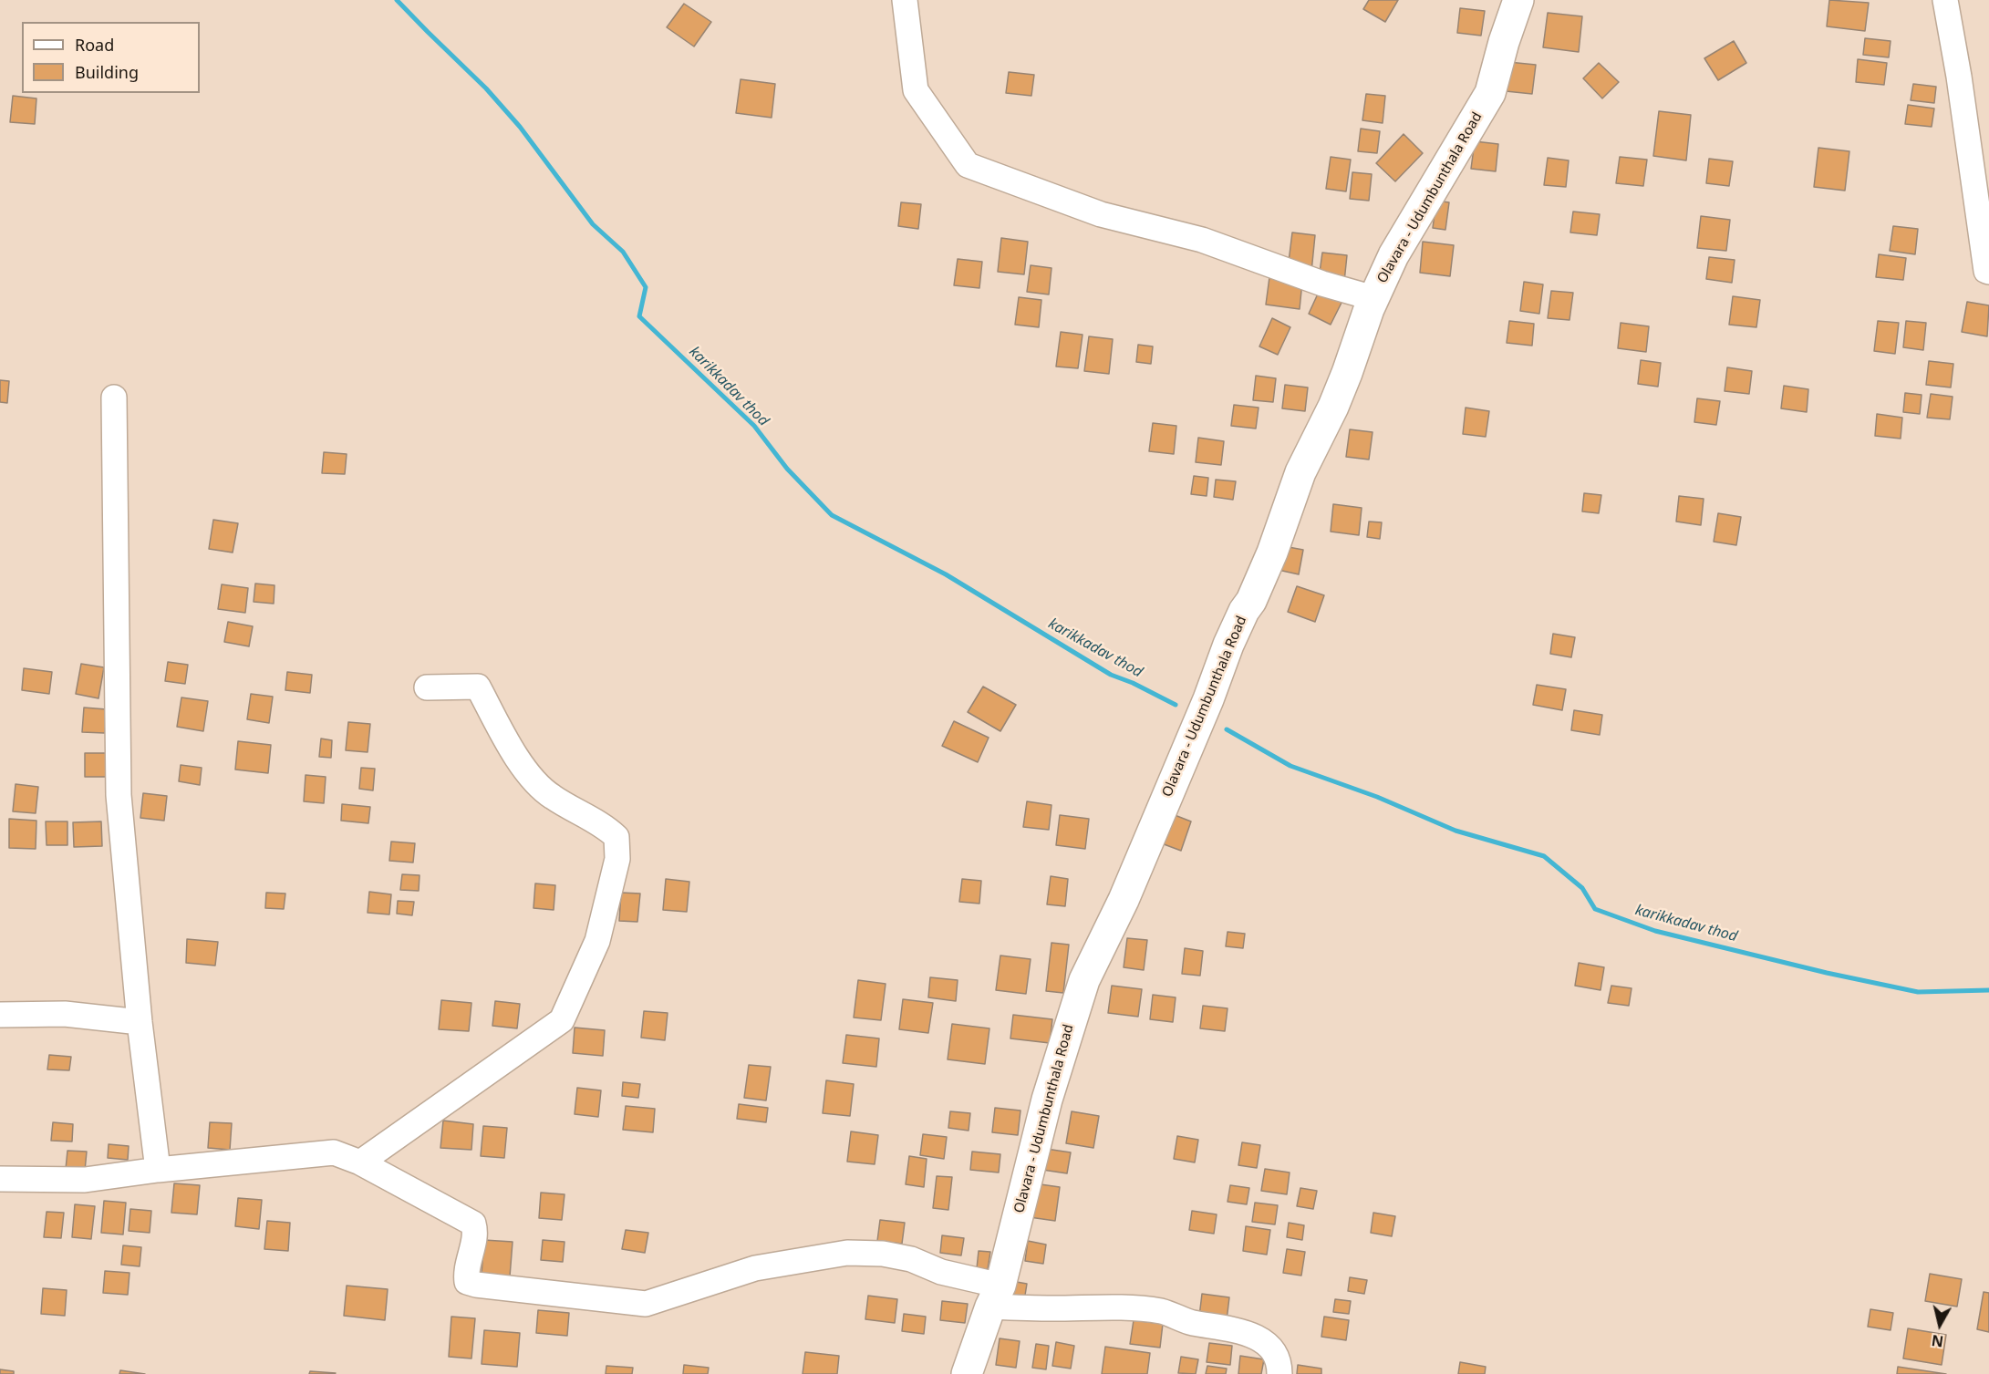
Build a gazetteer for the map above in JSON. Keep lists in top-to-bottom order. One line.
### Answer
{"streets":{"main road":["Olavara - Udumbunthala Road"]},"water":["karikkadav thod"],"legend":["Road","Building"],"north":"bottom"}
